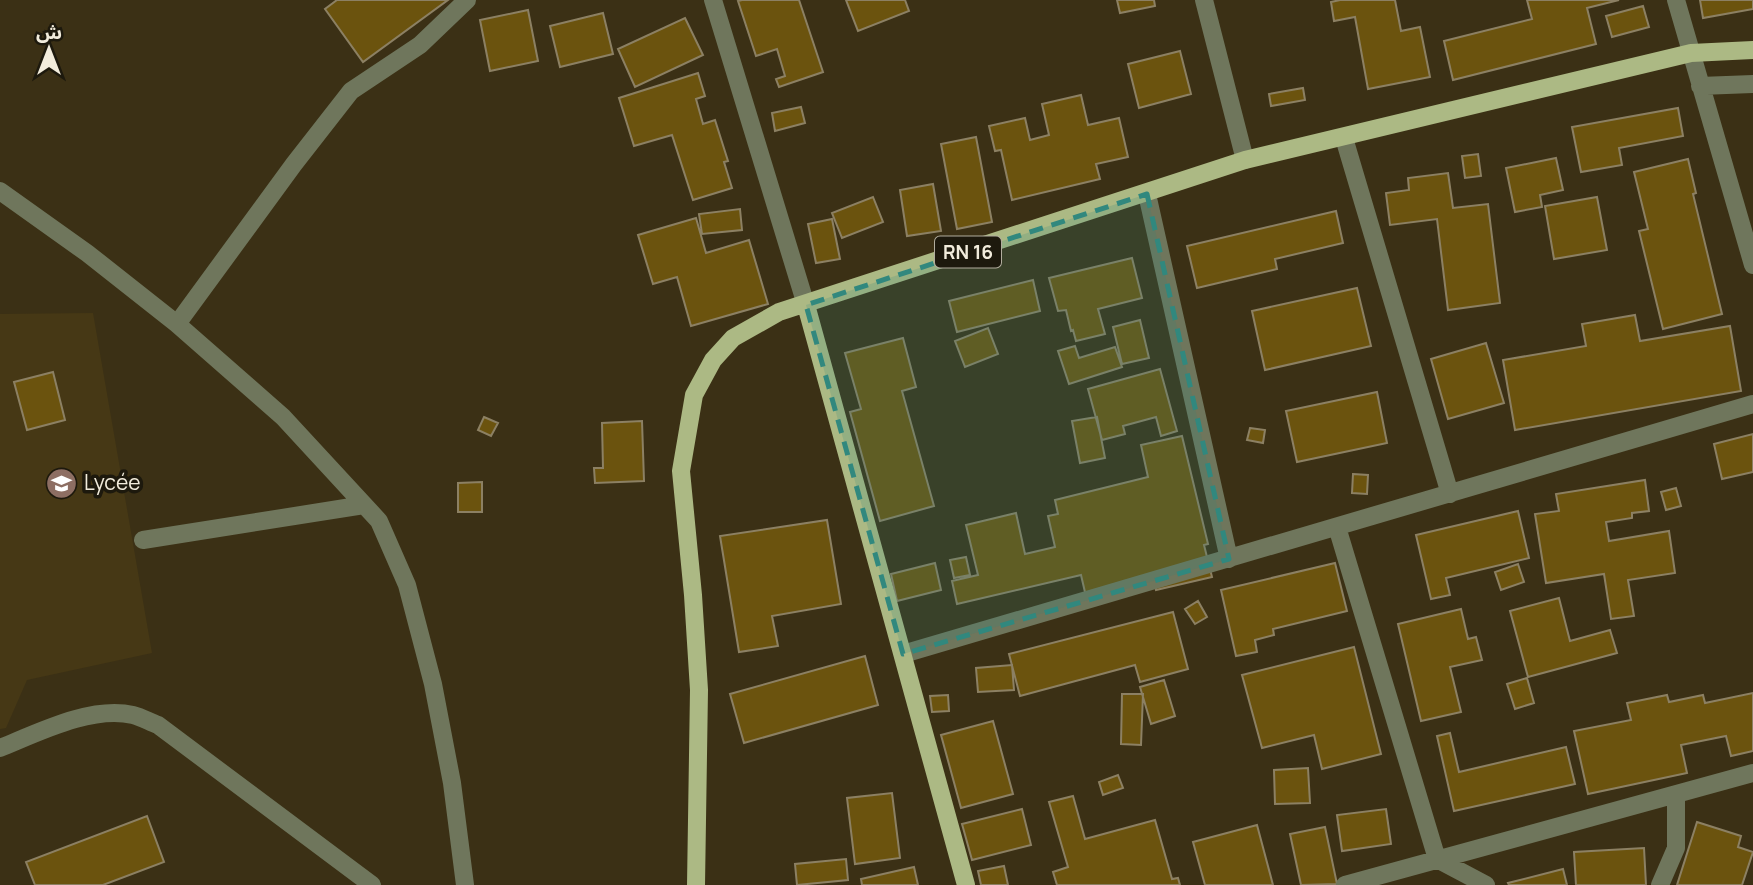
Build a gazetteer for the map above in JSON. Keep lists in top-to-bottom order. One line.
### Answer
{"streets":{"main road":["RN 16"]},"places":{"school or university":["Lycée"]},"north":"top"}
